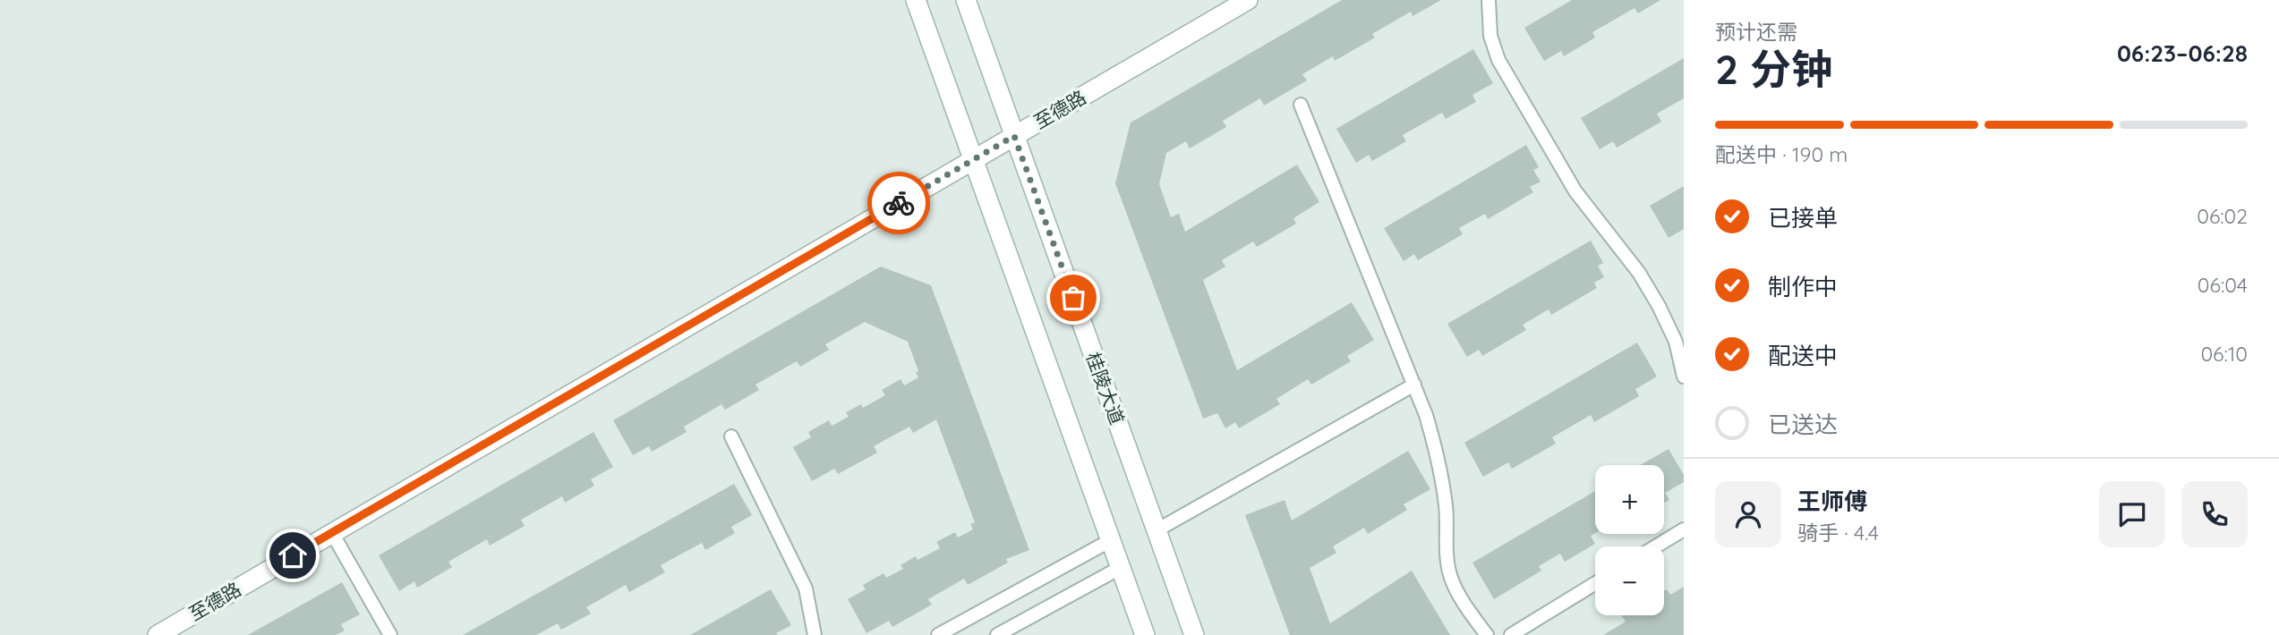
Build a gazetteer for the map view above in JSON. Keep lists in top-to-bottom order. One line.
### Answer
{"streets":{"main road":["至德路","桂陵大道"]},"crossings":[["至德路","桂陵大道"]],"page":{"heading":["2 分钟","预计还需","06:23–06:28"],"panel":["王师傅","骑手 · 4.4"],"bar":"配送中 · 190 m","list":[["已接单","06:02"],["制作中","06:04"],["配送中","06:10"],"已送达"],"map_buttons":["+","−"]}}
